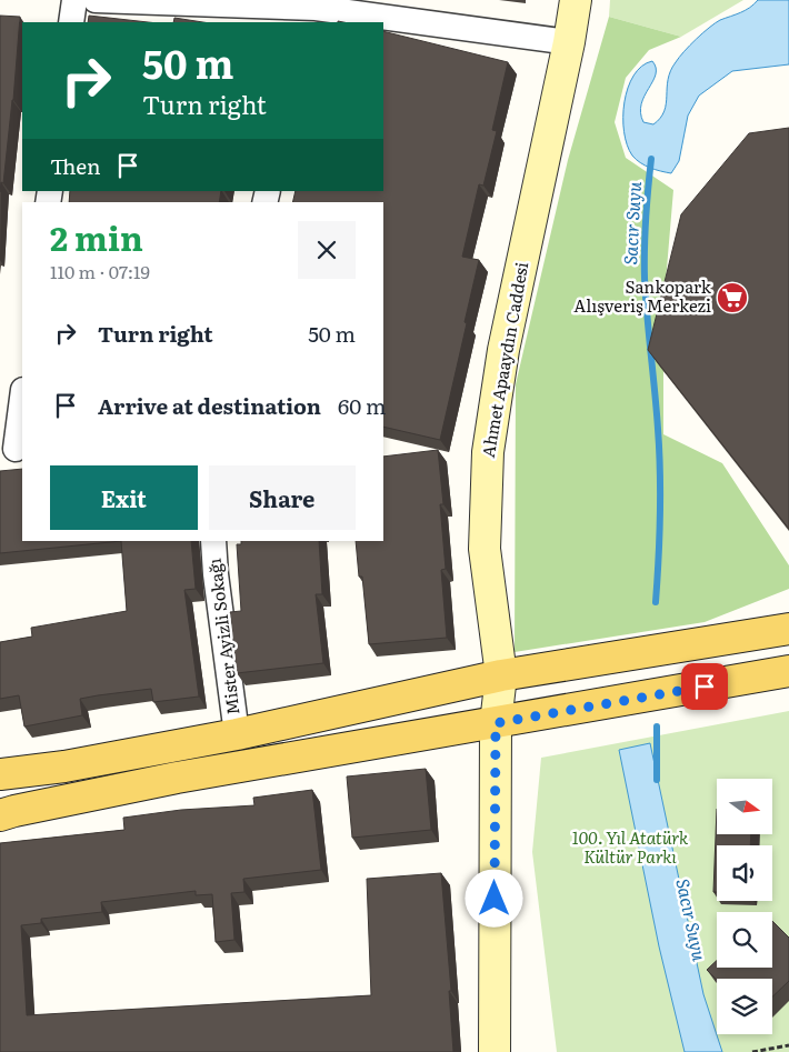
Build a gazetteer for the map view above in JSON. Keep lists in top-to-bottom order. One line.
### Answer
{"streets":{"street":["Ahmet Apaaydın Caddesi","Mister Ayizli Sokağı"]},"water":["Sacır Suyu"],"parks":["100. Yıl Atatürk Kültür Parkı"],"places":{"supermarket":["Sankopark Alışveriş Merkezi"]},"north":"right","page":{"turn":["50 m","Turn right"],"then":"Then","heading":["2 min","110 m · 07:19"],"list":[{"name":"Turn right","value":"50 m"},{"name":"Arrive at destination","value":"60 m"}],"buttons":["Exit","Share"]}}
